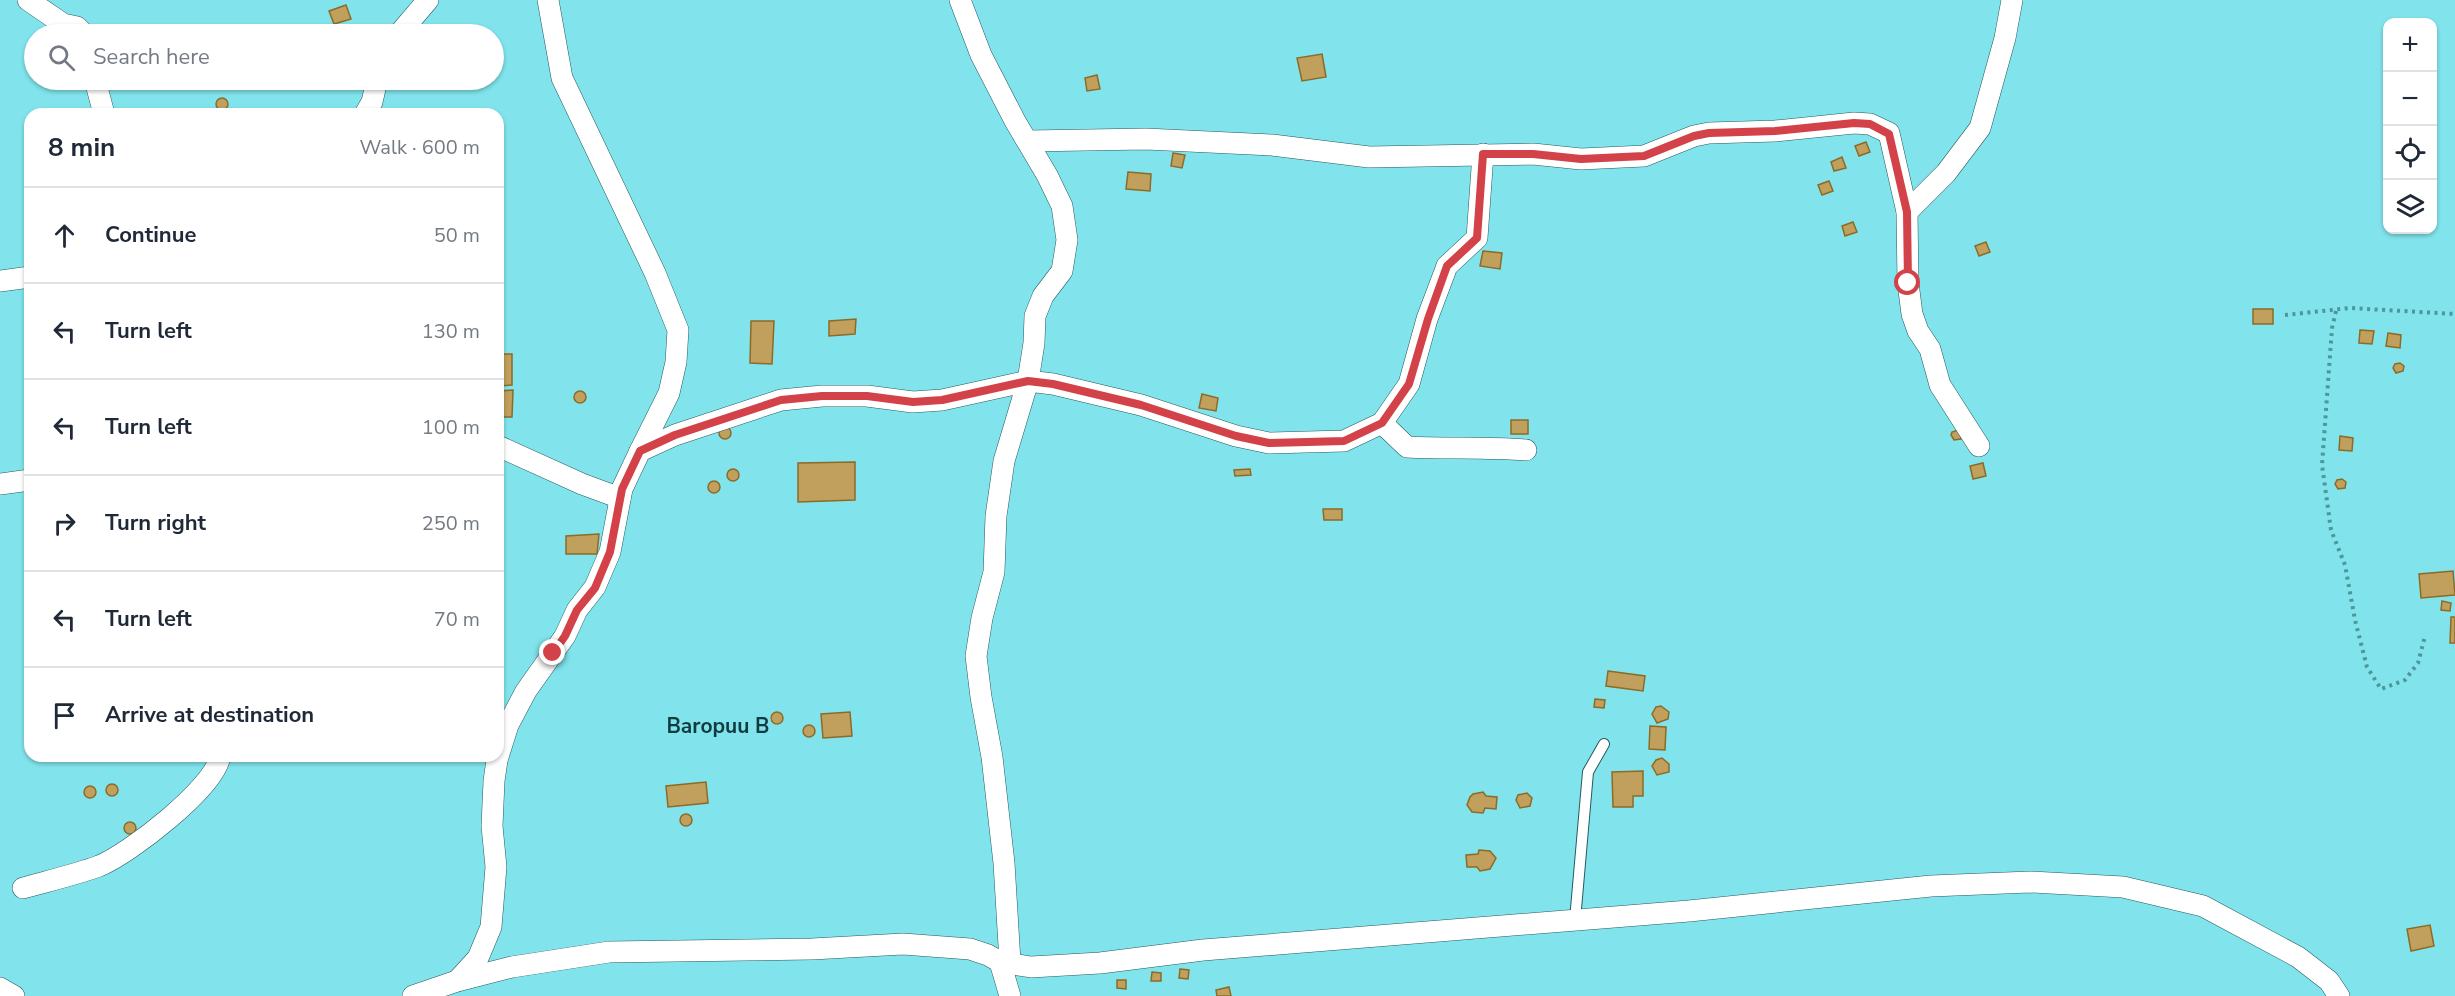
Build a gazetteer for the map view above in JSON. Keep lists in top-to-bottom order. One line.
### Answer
{"districts":["Baropuu B"],"page":{"map_buttons":["+","−"],"search":"Search here","heading":["8 min","Walk · 600 m"],"list":[["Continue","50 m"],["Turn left","130 m"],["Turn left","100 m"],["Turn right","250 m"],["Turn left","70 m"],"Arrive at destination"]}}
